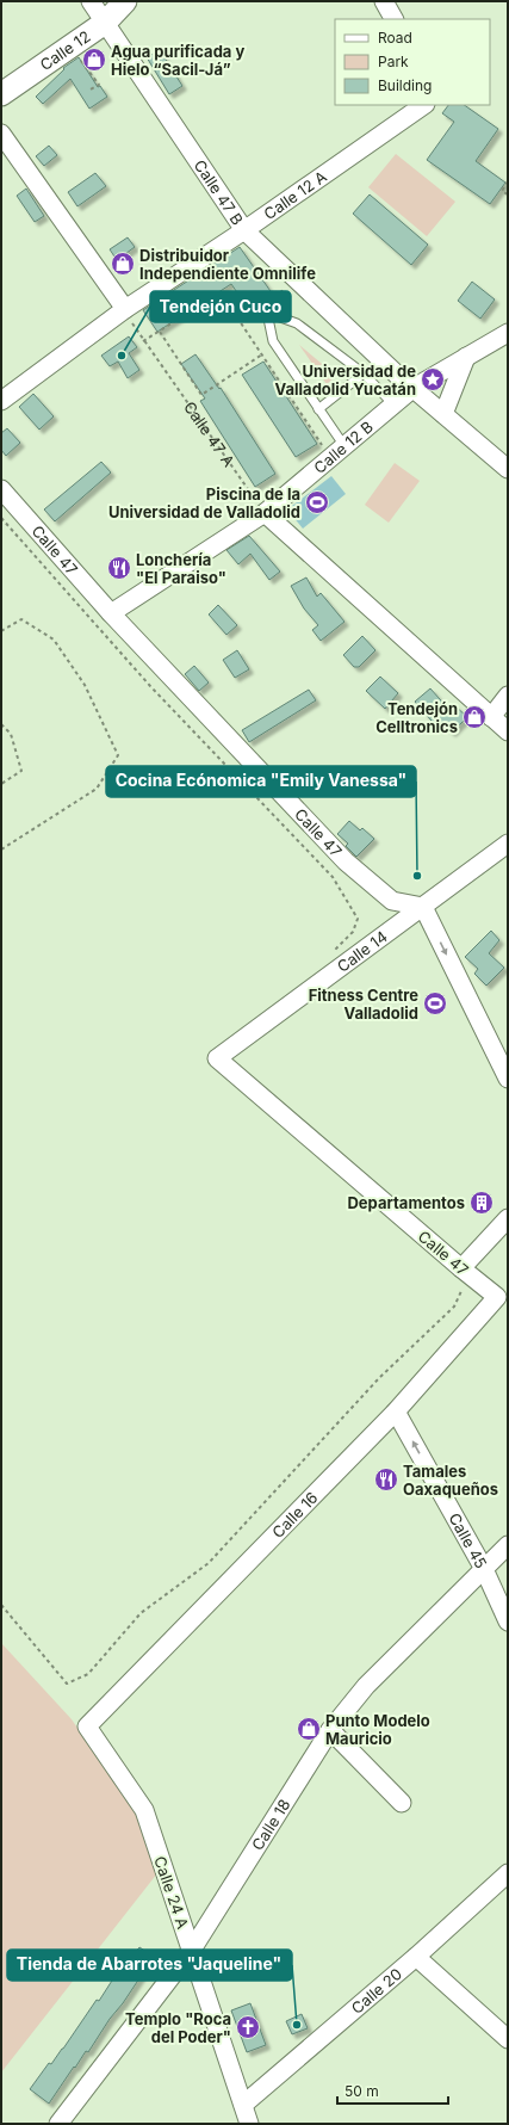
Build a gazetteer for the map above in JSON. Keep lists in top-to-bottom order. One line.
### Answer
{"streets":{"street":["Calle 12","Calle 47 B","Calle 12 A","Calle 12 B","Calle 47","Calle 14","Calle 16","Calle 45","Calle 18","Calle 24 A","Calle 20"],"path":["Calle 47 A"]},"crossings":[["Calle 12","Calle 47 B"],["Calle 47 B","Calle 12 A"],["Calle 47 B","Calle 12 B"],["Calle 12 A","Calle 47 A"],["Calle 47 A","Calle 12 B"],["Calle 12 B","Calle 47"],["Calle 47","Calle 14"],["Calle 47","Calle 16"],["Calle 16","Calle 45"],["Calle 16","Calle 24 A"],["Calle 45","Calle 18"],["Calle 18","Calle 24 A"],["Calle 24 A","Calle 20"]],"one_way":["Calle 45"],"places":{"shop":["Agua purificada y Hielo “Sacil-Já”","Distribuidor Independiente Omnilife","Tendejón Celltronics","Punto Modelo Mauricio"],"other":["Tendejón Cuco","Cocina Ecónomica \"Emily Vanessa\"","Tienda de Abarrotes \"Jaqueline\""],"place":["Universidad de Valladolid Yucatán"],"sports":["Piscina de la Universidad de Valladolid","Fitness Centre Valladolid"],"restaurant":["Lonchería \"El Paraiso\"","Tamales Oaxaqueños"],"building":["Departamentos"],"church":["Templo \"Roca del Poder\""]},"legend":["Road","Park","Building"],"scale_bar":"50 m"}
